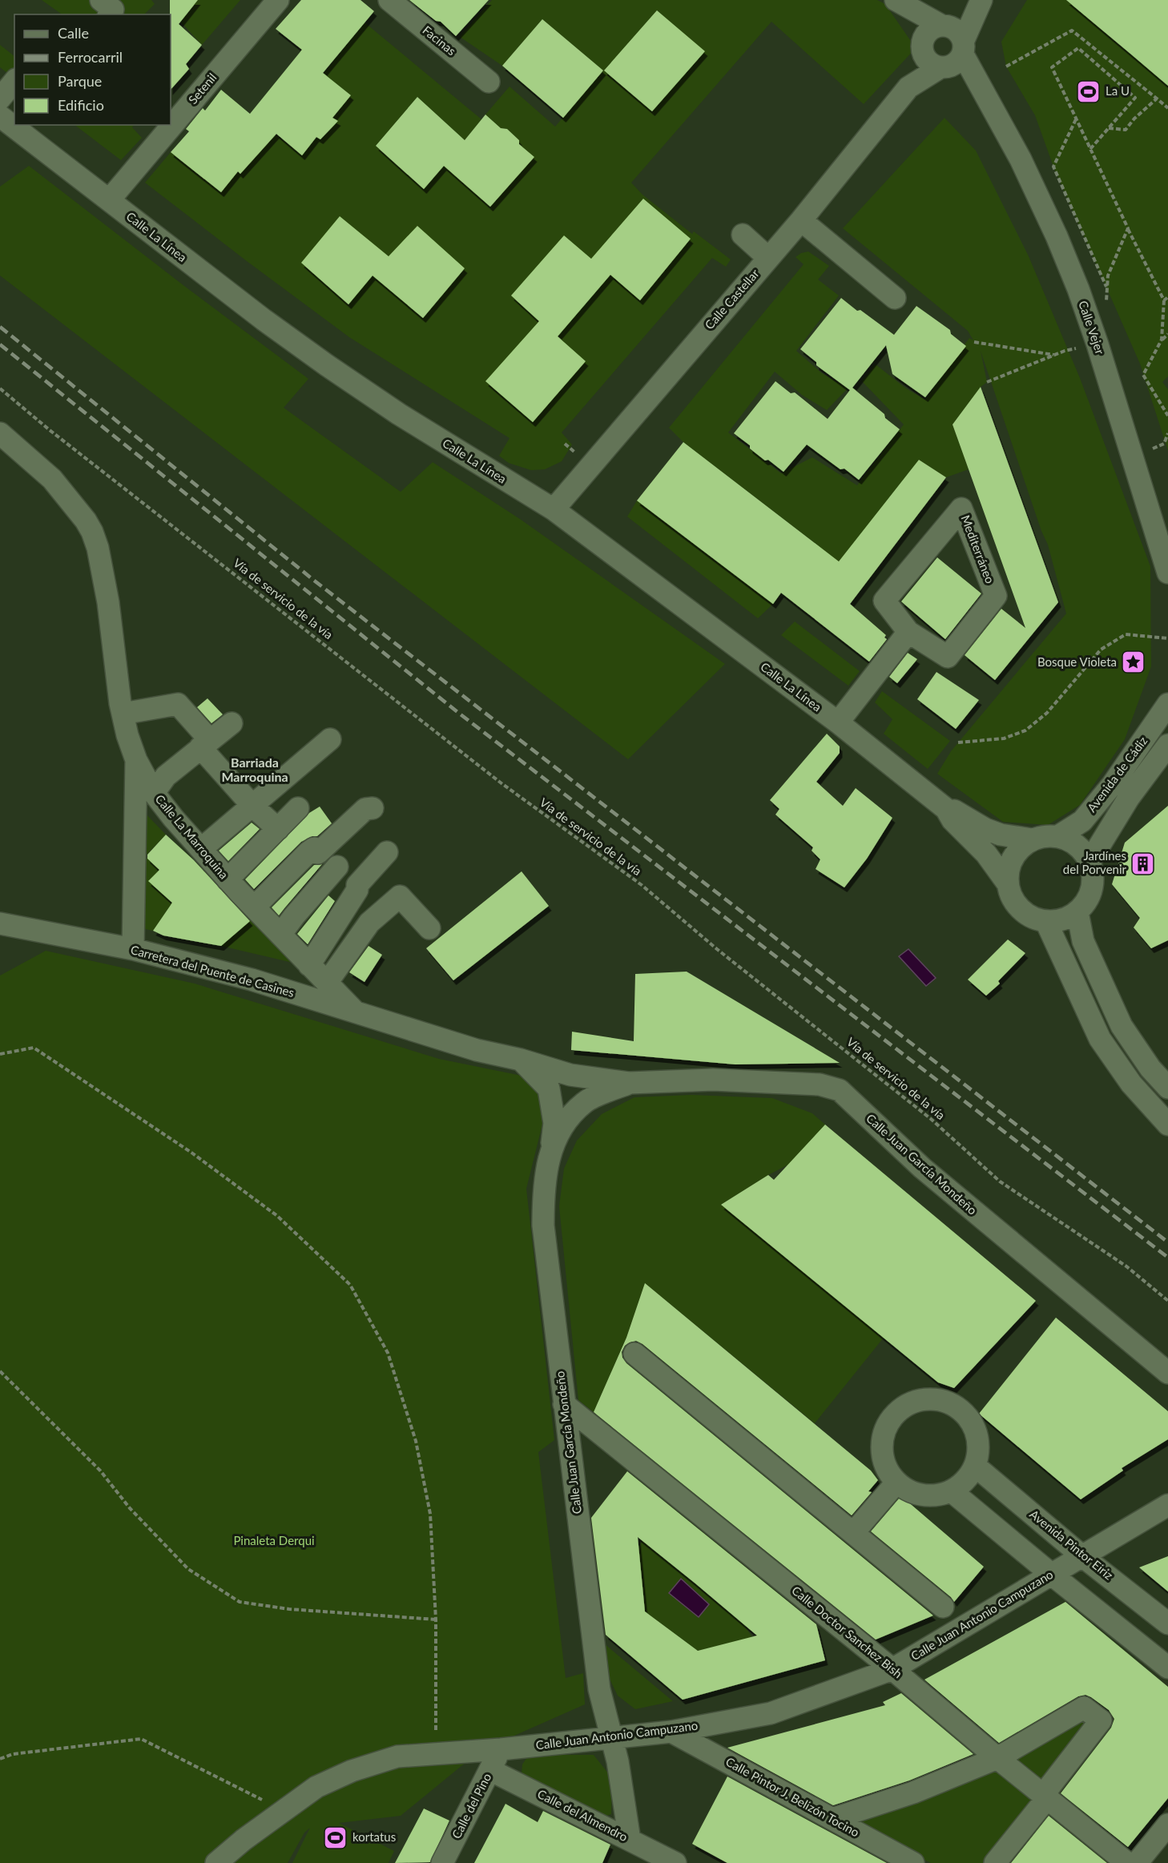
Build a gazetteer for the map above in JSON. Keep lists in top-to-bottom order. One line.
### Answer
{"streets":{"street":["Facinas","Setenil","Calle La Línea","Calle Castellar","Calle Vejer","Mediterráneo","Avenida de Cádiz","Calle La Marroquina","Carretera del Puente de Casines","Calle Juan García Mondeño","Avenida Pintor Eiriz","Calle Juan Antonio Campuzano","Calle Doctor Sanchez Bish","Calle Pintor J. Belizón Tocino","Calle del Pino","Calle del Almendro"],"path":["Vía de servicio de la vía"]},"crossings":[["Setenil","Calle La Línea"],["Calle La Línea","Calle Castellar"],["Calle La Línea","Avenida de Cádiz"],["Calle Castellar","Calle Vejer"],["Calle La Marroquina","Carretera del Puente de Casines"],["Carretera del Puente de Casines","Calle Juan García Mondeño"],["Calle Juan García Mondeño","Calle Juan Antonio Campuzano"],["Calle Juan García Mondeño","Calle Doctor Sanchez Bish"],["Calle Juan García Mondeño","Calle del Almendro"],["Avenida Pintor Eiriz","Calle Juan Antonio Campuzano"],["Calle Juan Antonio Campuzano","Calle Doctor Sanchez Bish"],["Calle Juan Antonio Campuzano","Calle Pintor J. Belizón Tocino"],["Calle Juan Antonio Campuzano","Calle del Pino"],["Calle del Pino","Calle del Almendro"]],"districts":["Barriada Marroquina"],"parks":["Pinaleta Derqui"],"places":{"sports":["La U","kortatus"],"place":["Bosque Violeta"],"building":["Jardínes del Porvenir"]},"legend":["Calle","Ferrocarril","Parque","Edificio"]}
